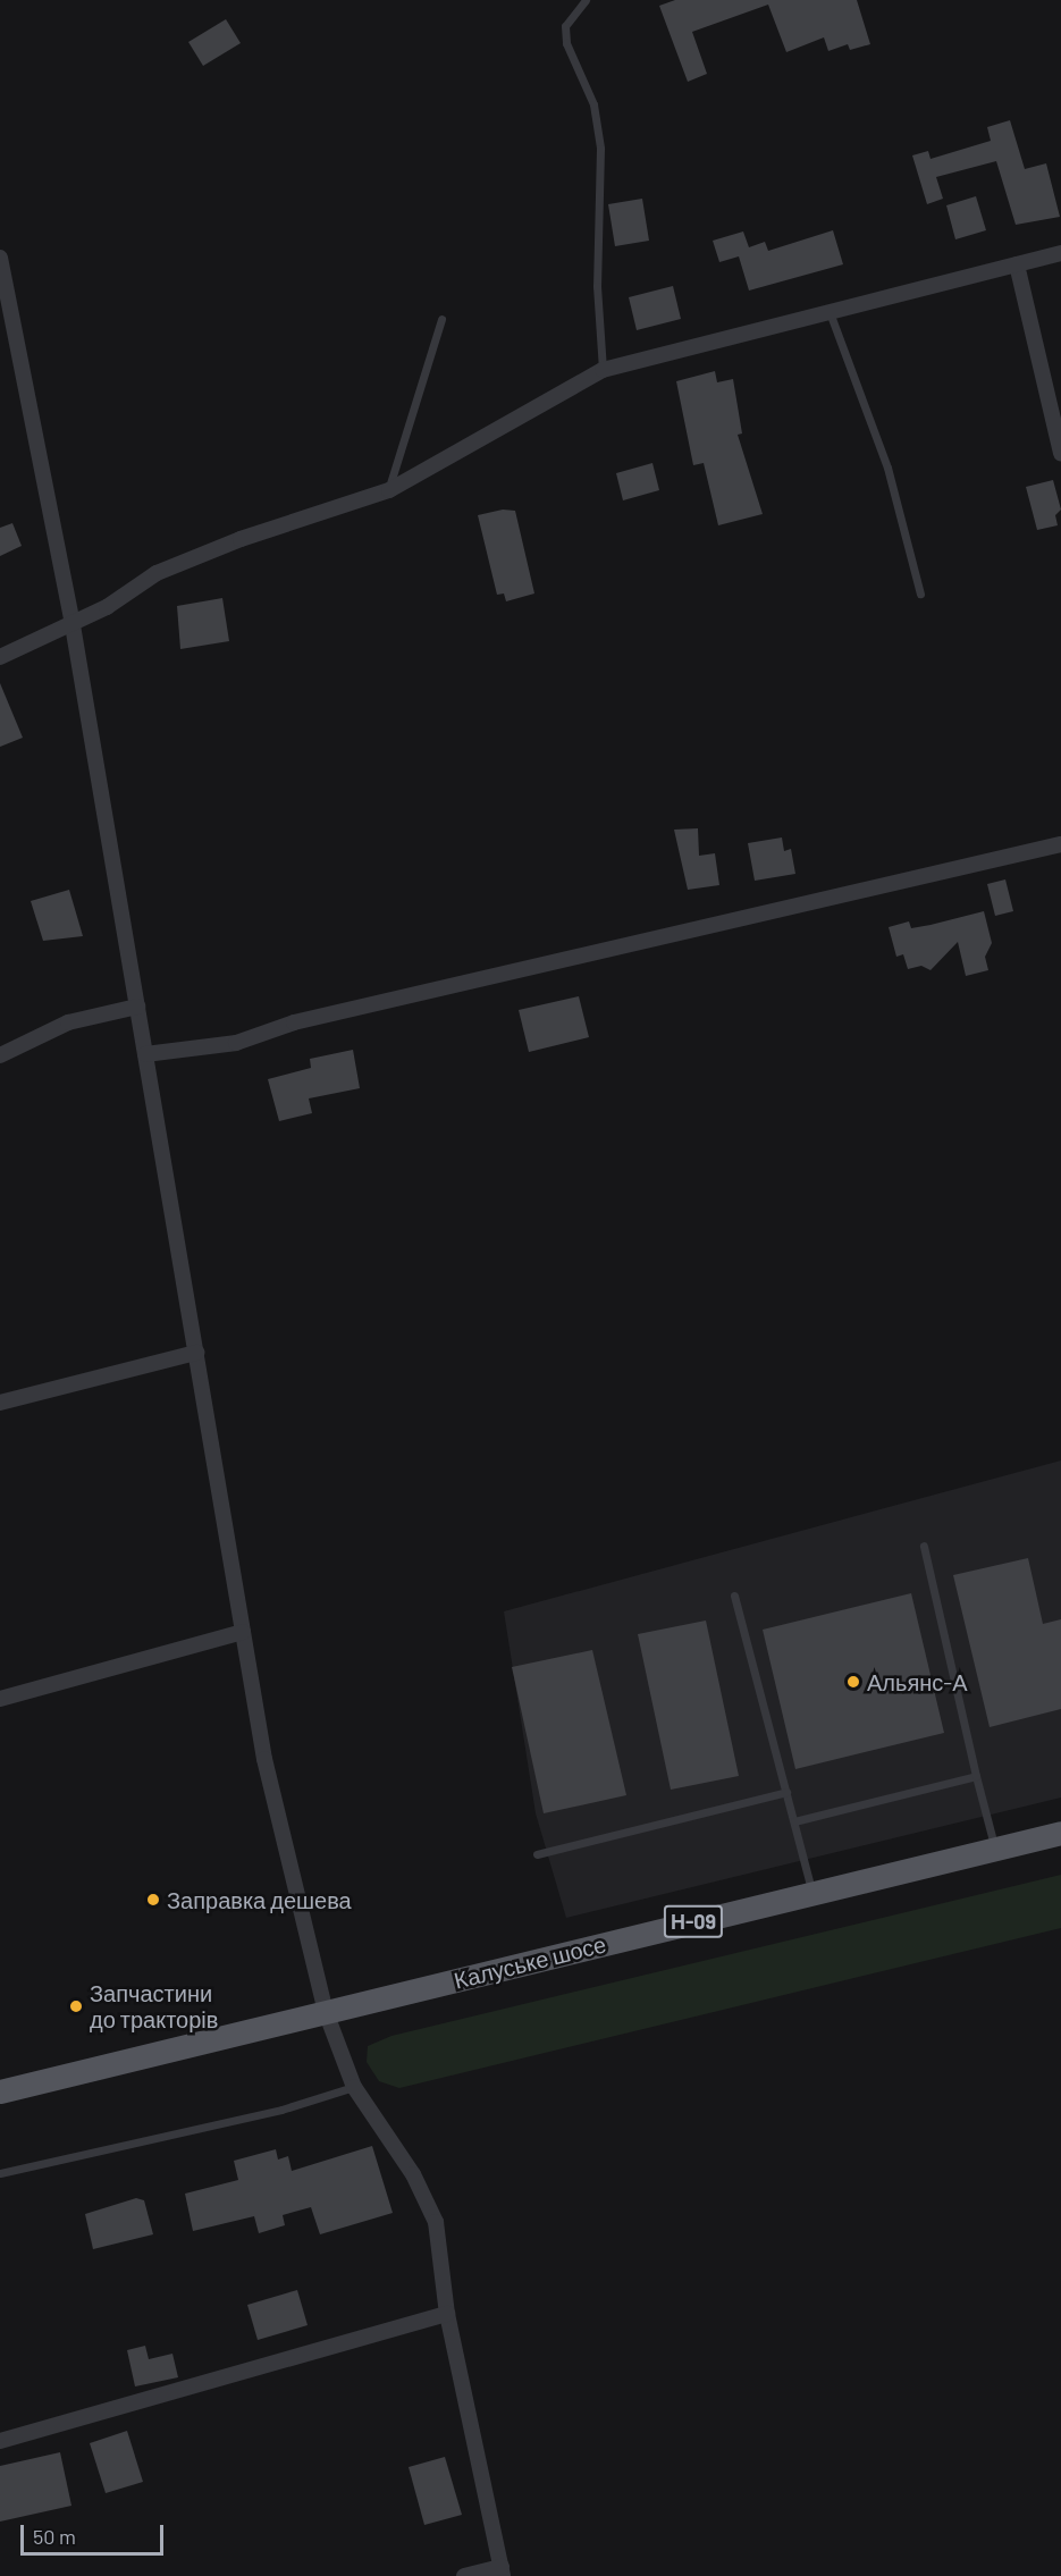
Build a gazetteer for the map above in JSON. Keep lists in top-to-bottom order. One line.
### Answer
{"streets":{"main road":["Н-09","Калуське шосе"]},"places":["Альянс-А","Заправка дешева","Запчастини до тракторів"],"scale_bar":"50 m"}
